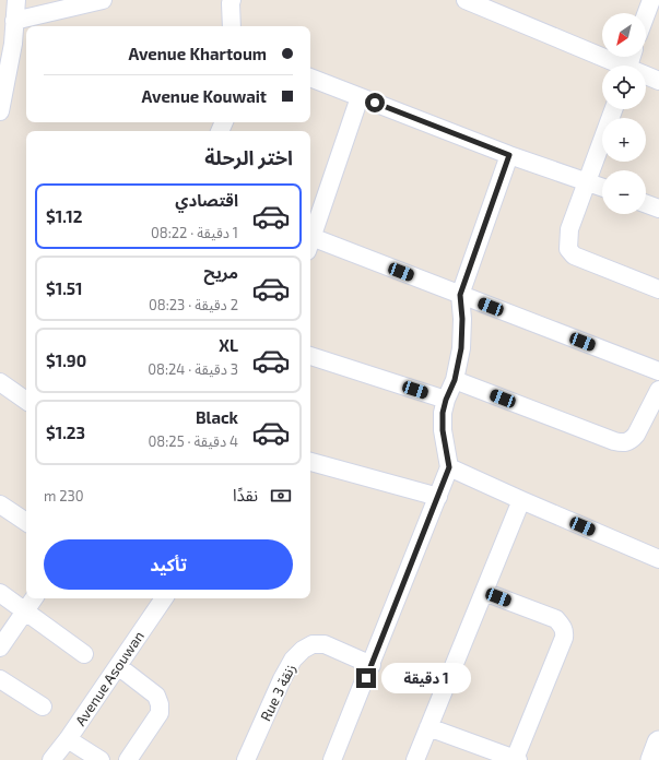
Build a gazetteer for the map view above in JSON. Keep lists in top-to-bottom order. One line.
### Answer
{"streets":{"street":["Avenue Asouwan","Rue 3 زنقة"]},"north":"bottom left","page":{"map_buttons":["+","−"],"banner":["Avenue Khartoum","Avenue Kouwait"],"heading":"اختر الرحلة","list":[{"name":"اقتصادي","note":"1 دقيقة · 08:22","value":"$1.12"},{"name":"مريح","note":"2 دقيقة · 08:23","value":"$1.51"},{"name":"XL","note":"3 دقيقة · 08:24","value":"$1.90"},{"name":"Black","note":"4 دقيقة · 08:25","value":"$1.23"}],"pay":["نقدًا","230 m"],"buttons":"تأكيد","bubble":"1 دقيقة"}}
